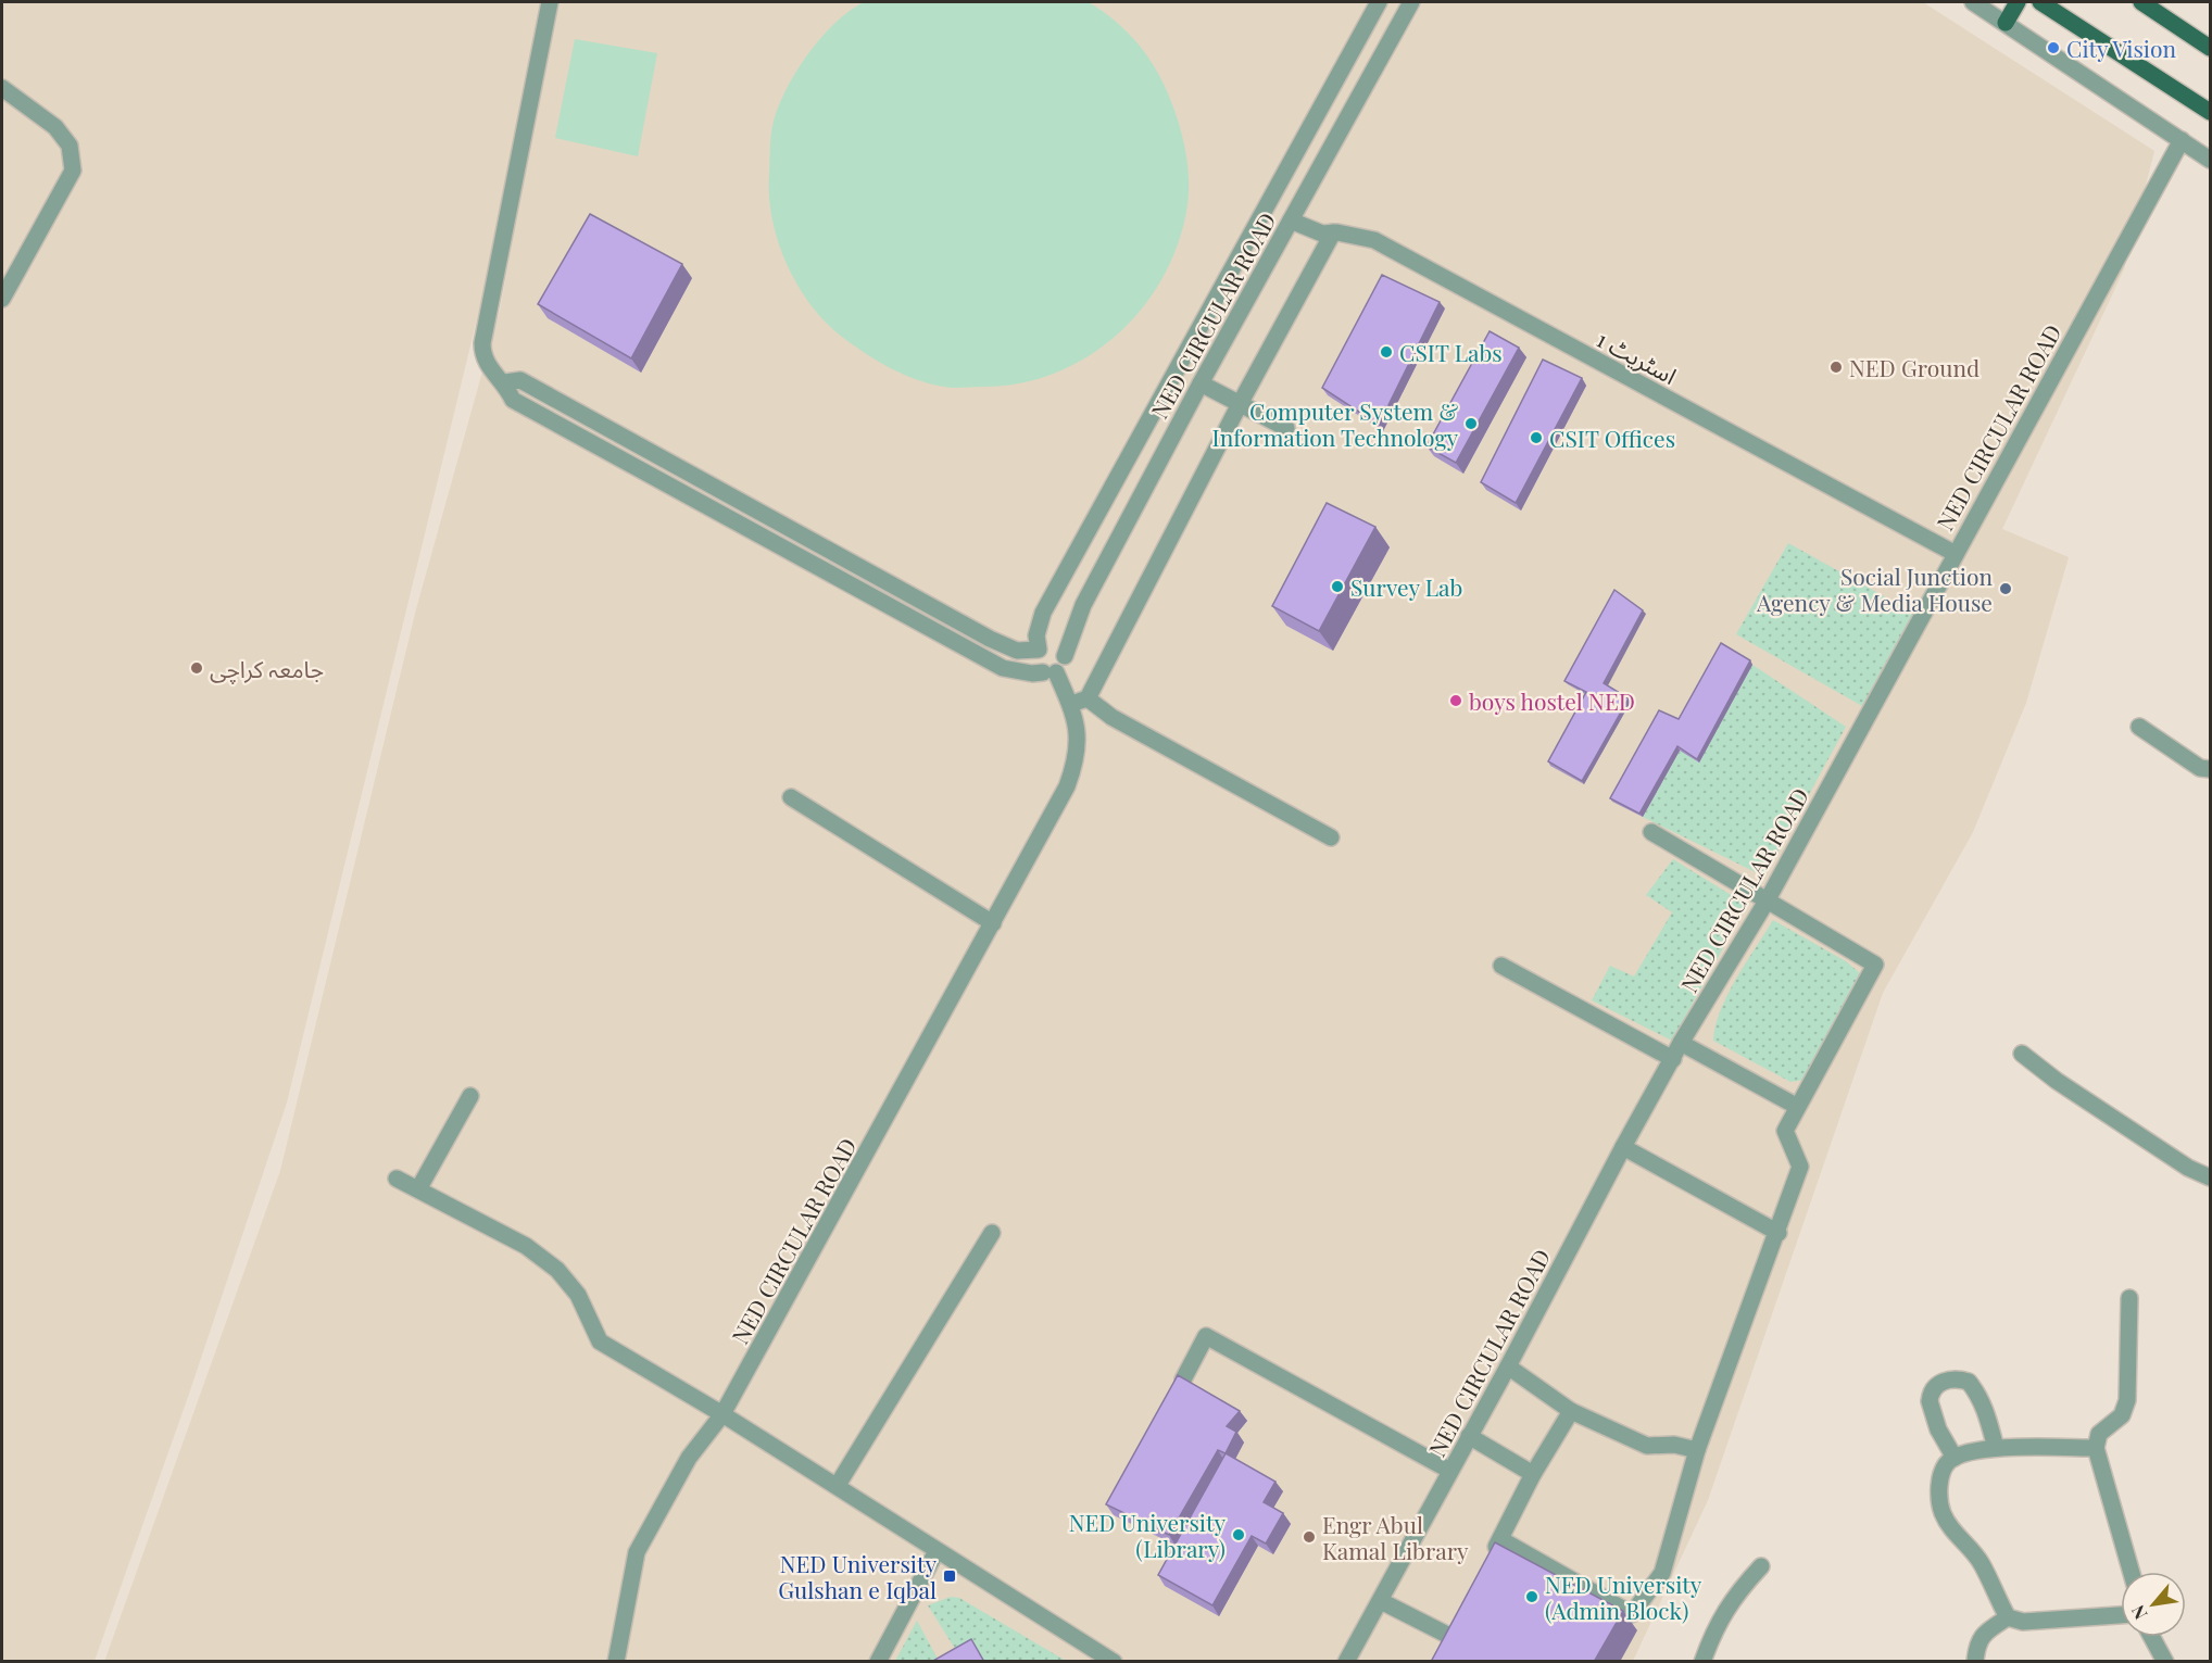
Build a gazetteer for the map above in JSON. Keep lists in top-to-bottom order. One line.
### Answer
{"streets":{"street":["NED CIRCULAR ROAD","اسٹریٹ 1"]},"crossings":[["NED CIRCULAR ROAD","اسٹریٹ 1"]],"places":{"other":["City Vision","CSIT Labs","NED Ground","Computer System & Information Technology","CSIT Offices","Survey Lab","Social Junction Agency & Media House","جامعہ کراچی","boys hostel NED","NED University (Library)","Engr Abul Kamal Library","NED University (Admin Block)"],"transit":["NED University Gulshan e Iqbal"]},"north":"bottom left"}
